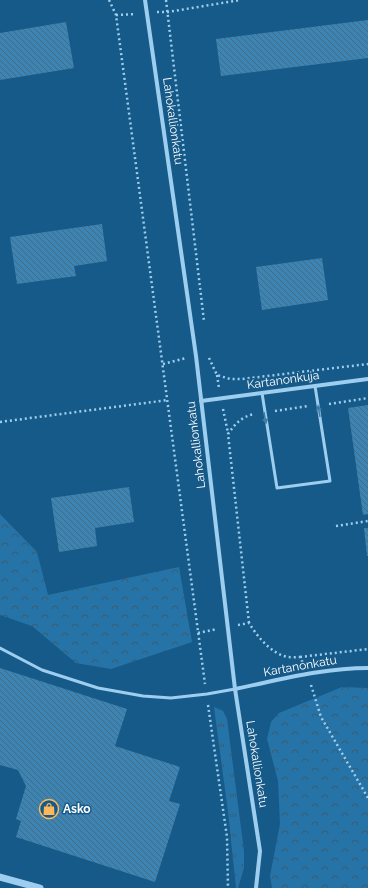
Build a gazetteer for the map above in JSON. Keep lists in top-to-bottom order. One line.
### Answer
{"streets":{"street":["Lahokallionkatu","Kartanonkuja","Kartanonkatu"]},"crossings":[["Lahokallionkatu","Kartanonkuja"],["Lahokallionkatu","Kartanonkatu"]],"places":{"shop":["Asko"]}}
